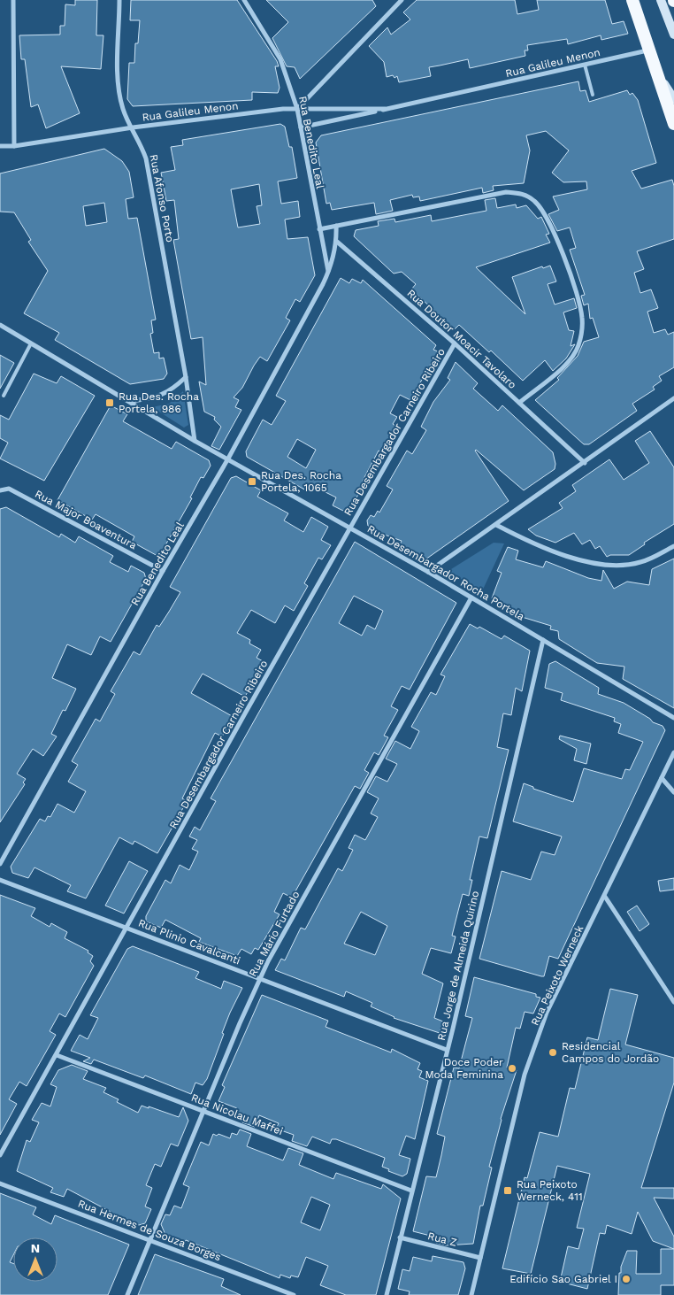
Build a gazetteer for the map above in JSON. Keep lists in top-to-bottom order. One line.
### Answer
{"streets":{"street":["Rua Galileu Menon","Rua Benedito Leal","Rua Afonso Porto","Rua Doutor Moacir Tavolaro","Rua Desembargador Carneiro Ribeiro","Rua Major Boaventura","Rua Desembargador Rocha Portela","Rua Mário Furtado","Rua Plinio Cavalcanti","Rua Jorge de Almeida Quirino","Rua Peixoto Werneck","Rua Nicolau Maffei","Rua Hermes de Souza Borges","Rua Z"]},"crossings":[["Rua Galileu Menon","Rua Benedito Leal"],["Rua Galileu Menon","Rua Afonso Porto"],["Rua Benedito Leal","Rua Doutor Moacir Tavolaro"],["Rua Benedito Leal","Rua Major Boaventura"],["Rua Benedito Leal","Rua Desembargador Rocha Portela"],["Rua Afonso Porto","Rua Desembargador Rocha Portela"],["Rua Doutor Moacir Tavolaro","Rua Desembargador Carneiro Ribeiro"],["Rua Desembargador Carneiro Ribeiro","Rua Desembargador Rocha Portela"],["Rua Desembargador Carneiro Ribeiro","Rua Plinio Cavalcanti"],["Rua Desembargador Carneiro Ribeiro","Rua Nicolau Maffei"],["Rua Desembargador Rocha Portela","Rua Mário Furtado"],["Rua Desembargador Rocha Portela","Rua Jorge de Almeida Quirino"],["Rua Mário Furtado","Rua Plinio Cavalcanti"],["Rua Mário Furtado","Rua Nicolau Maffei"],["Rua Mário Furtado","Rua Hermes de Souza Borges"],["Rua Plinio Cavalcanti","Rua Jorge de Almeida Quirino"],["Rua Jorge de Almeida Quirino","Rua Nicolau Maffei"],["Rua Jorge de Almeida Quirino","Rua Z"],["Rua Peixoto Werneck","Rua Z"]],"places":{"transit":["Rua Des. Rocha Portela, 986","Rua Des. Rocha Portela, 1065","Rua Peixoto Werneck, 411"],"other":["Residencial Campos do Jordão","Doce Poder Moda Feminina","Edifício Sao Gabriel I"]},"north":"top"}
